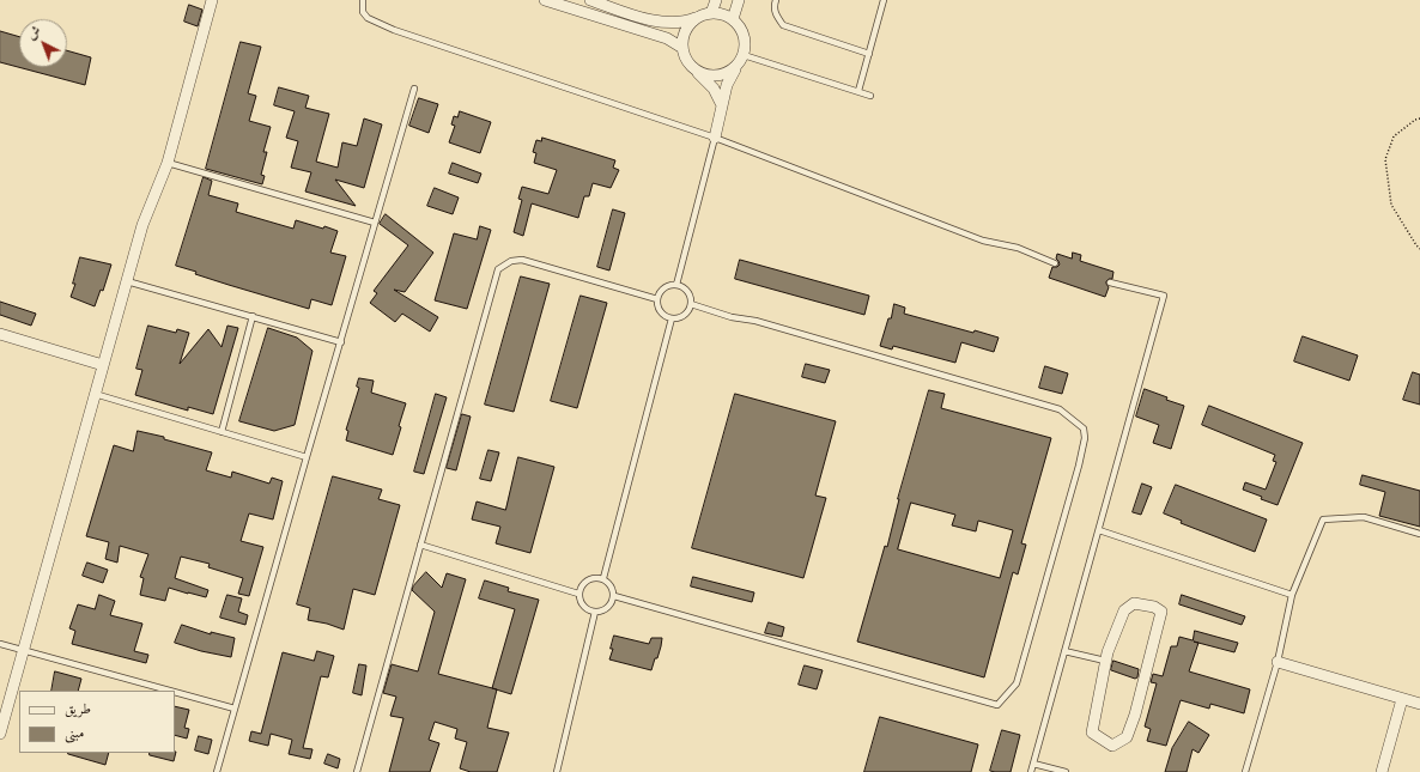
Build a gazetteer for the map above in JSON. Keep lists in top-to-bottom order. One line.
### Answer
{"legend":["طريق","مبنى"],"north":"top left"}
